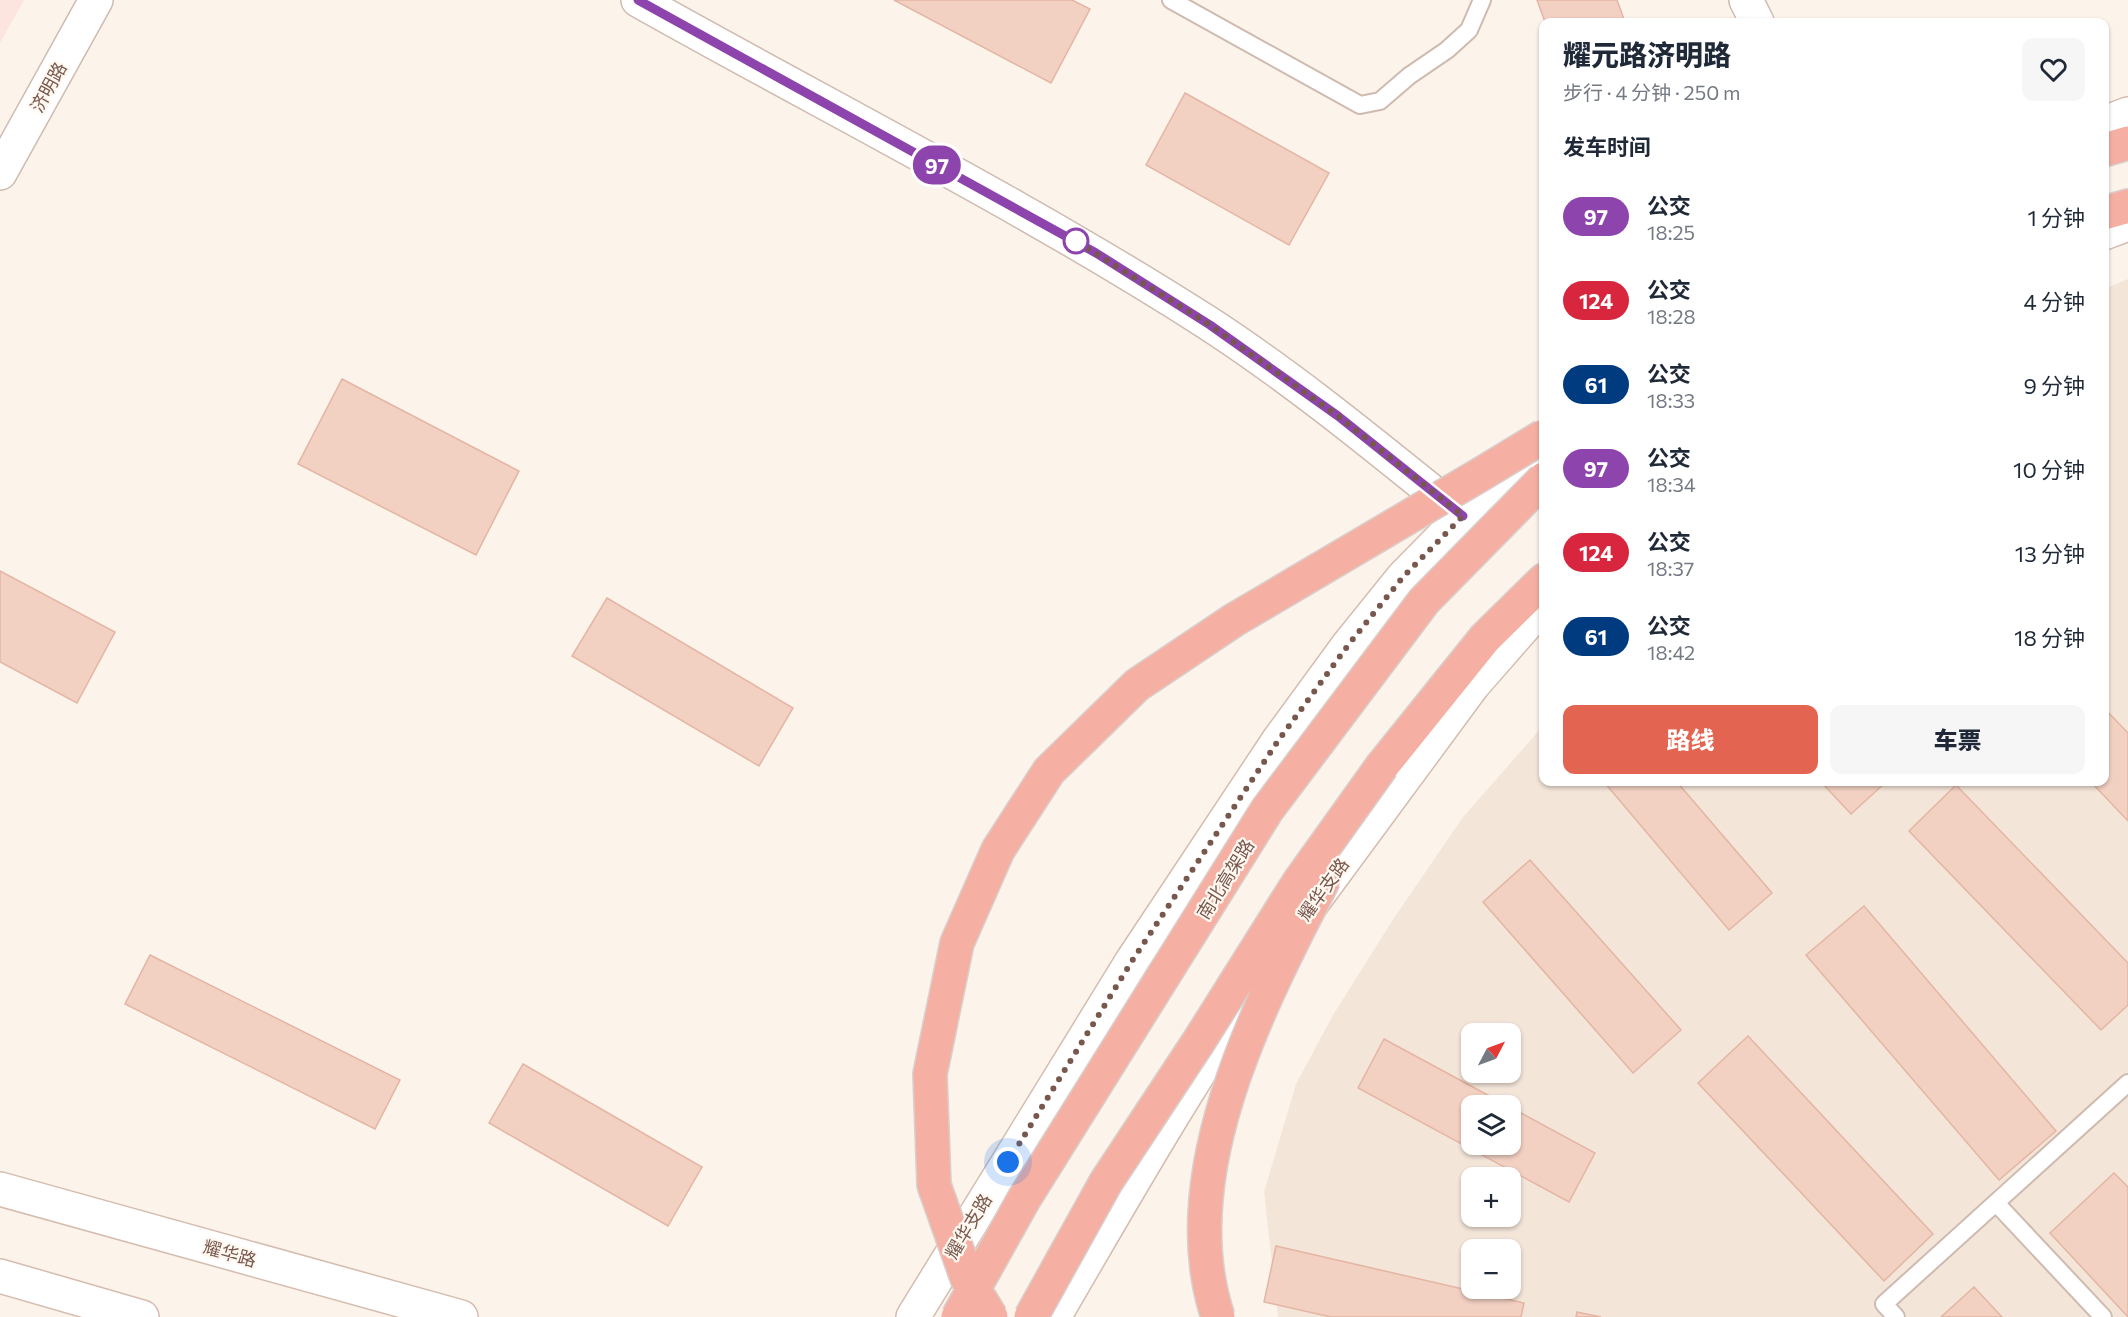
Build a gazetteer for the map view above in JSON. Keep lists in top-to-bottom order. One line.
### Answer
{"streets":{"highway":["南北高架路"],"street":["济明路","耀华支路","耀华路"]},"lines":["bus line 97"],"north":"top right","page":{"on_map":"97","heading":[["耀元路济明路","步行 · 4 分钟 · 250 m"],"发车时间"],"list":[{"mark":"97","name":"公交","note":"18:25","value":"1 分钟"},{"mark":"124","name":"公交","note":"18:28","value":"4 分钟"},{"mark":"61","name":"公交","note":"18:33","value":"9 分钟"},{"mark":"97","name":"公交","note":"18:34","value":"10 分钟"},{"mark":"124","name":"公交","note":"18:37","value":"13 分钟"},{"mark":"61","name":"公交","note":"18:42","value":"18 分钟"}],"buttons":["路线","车票"],"map_buttons":["+","−"]}}
